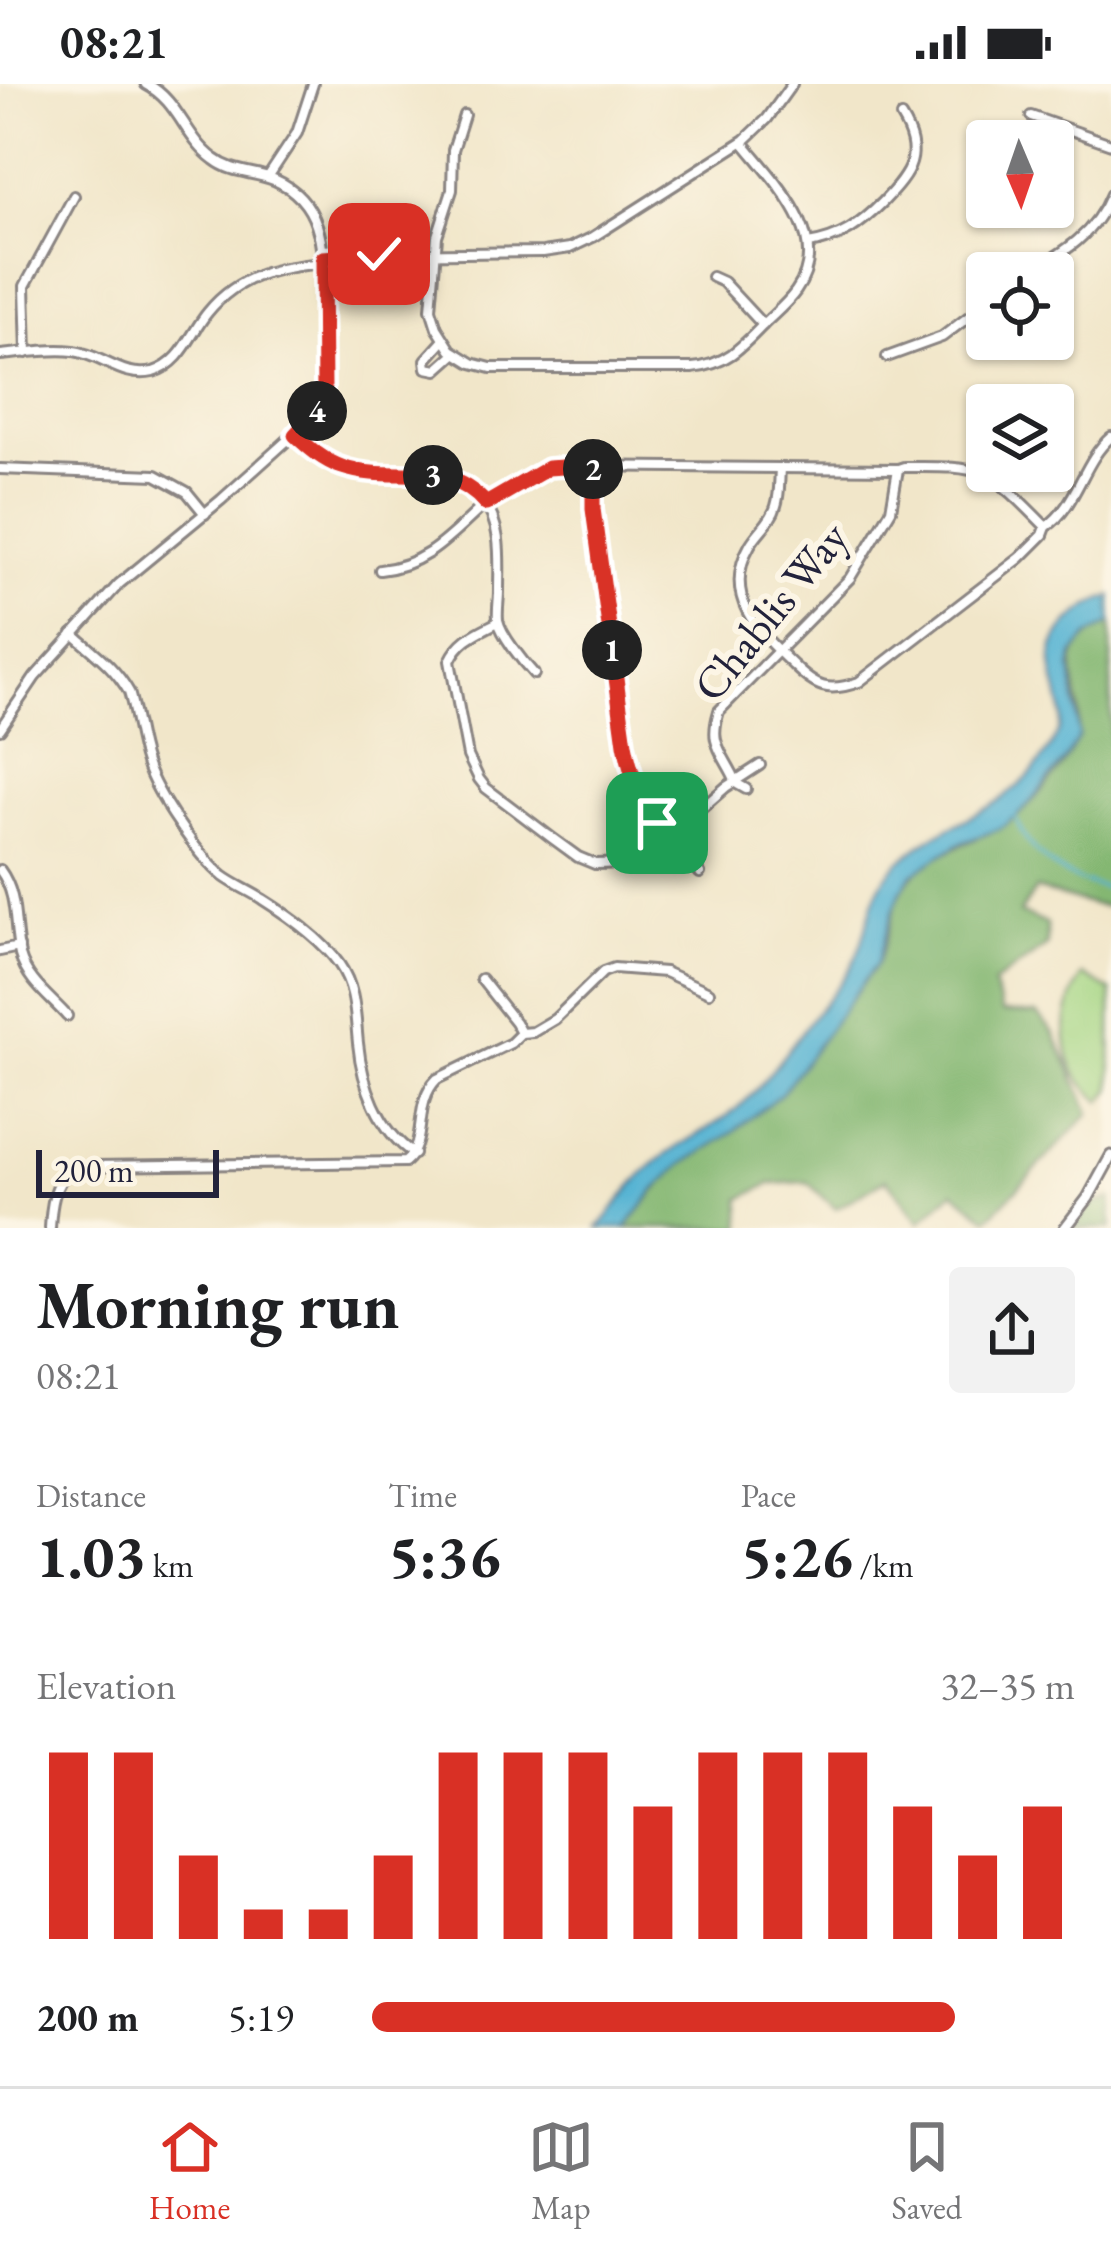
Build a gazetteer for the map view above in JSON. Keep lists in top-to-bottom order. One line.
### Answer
{"streets":{"street":["Chablis Way"]},"scale_bar":"200 m","north":"bottom","page":{"status":"08:21","pins":["4","2","3","1"],"scale":"200 m","heading":["Morning run","08:21"],"stats":[["Distance","1.03 km"],["Time","5:36"],["Pace","5:26 /km"]],"chart":["Elevation","32–35 m"],"list":[{"name":"200 m","note":"5:19"}],"tabs":["Home","Map","Saved"]}}
